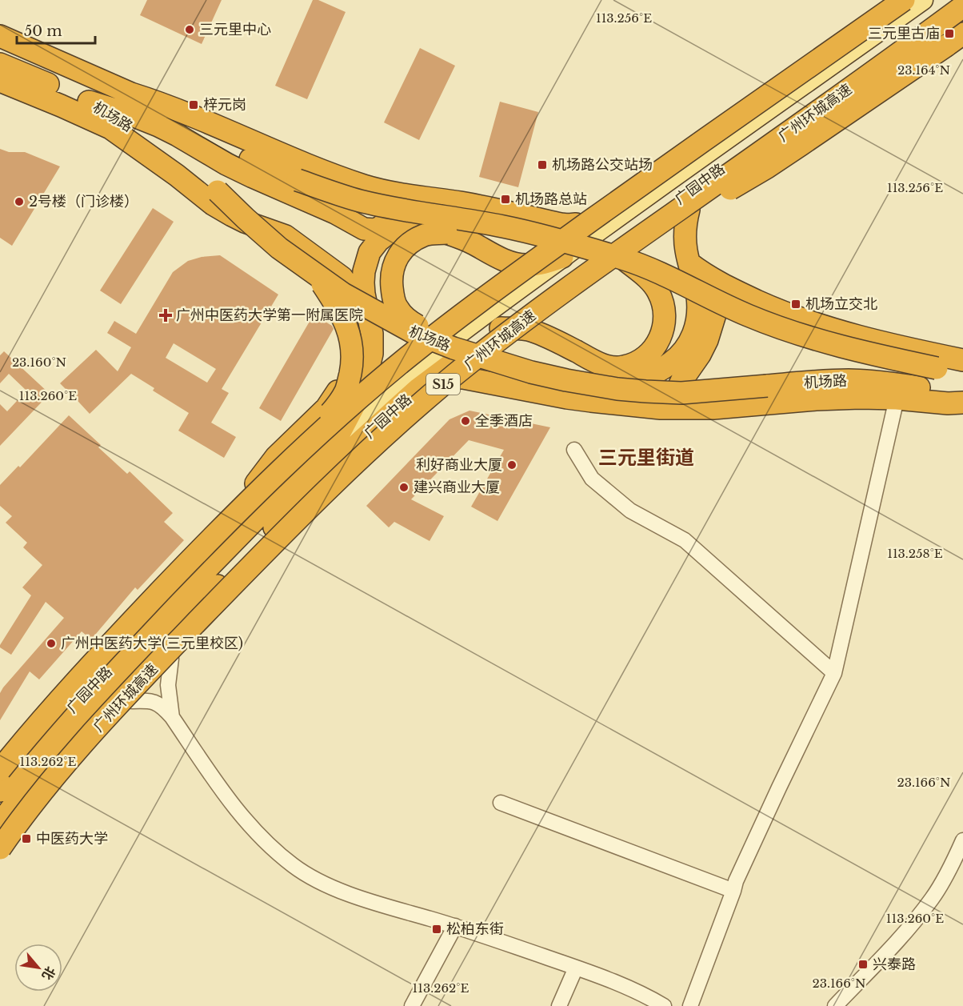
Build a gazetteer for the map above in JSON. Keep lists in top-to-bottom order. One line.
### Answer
{"streets":{"highway":["广州环城高速","机场路","广园中路","S15"]},"crossings":[["广州环城高速","机场路"]],"districts":["三元里街道"],"places":{"other":["三元里中心","2号楼（门诊楼）","全季酒店","利好商业大厦","建兴商业大厦","广州中医药大学(三元里校区)"],"transit":["三元里古庙","梓元岗","机场路公交站场","机场路总站","机场立交北","中医药大学","松柏东街","兴泰路"],"health":["广州中医药大学第一附属医院"]},"scale_bar":"50 m","north":"bottom right","coordinates":["113.256°E","23.164°N","23.160°N","113.260°E","113.258°E","113.262°E","23.166°N"]}
